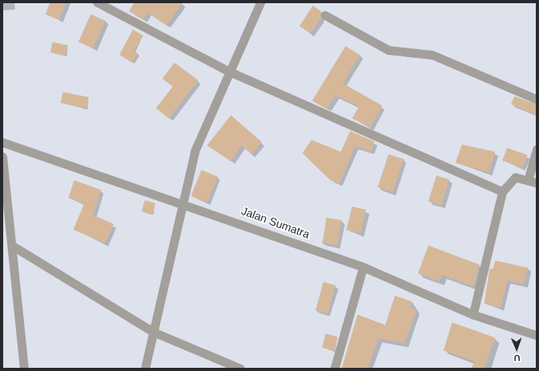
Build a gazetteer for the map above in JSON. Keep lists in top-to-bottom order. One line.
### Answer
{"streets":{"street":["Jalan Sumatra"]},"north":"bottom"}
